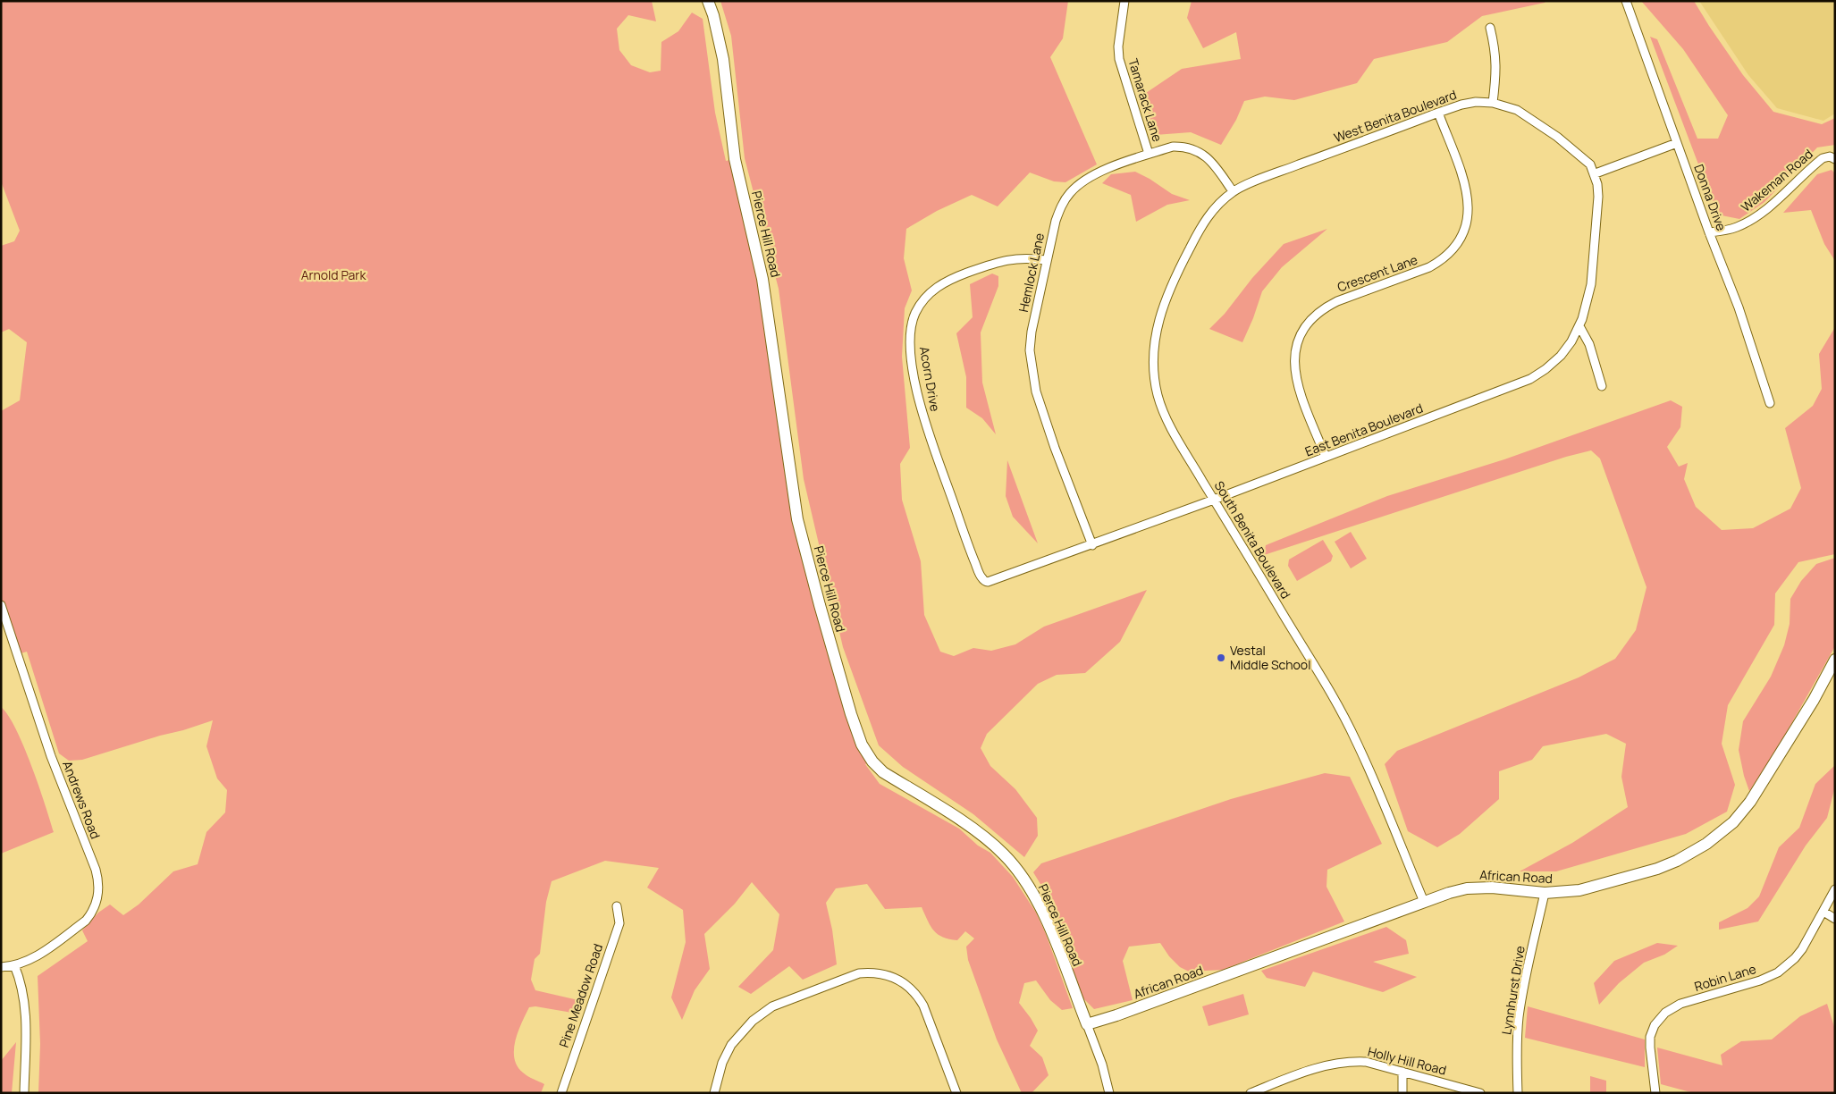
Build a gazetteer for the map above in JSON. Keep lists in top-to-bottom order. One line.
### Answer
{"streets":{"street":["Tamarack Lane","West Benita Boulevard","Wakeman Road","Donna Drive","Pierce Hill Road","Hemlock Lane","Crescent Lane","Acorn Drive","East Benita Boulevard","South Benita Boulevard","Andrews Road","African Road","Robin Lane","Lynnhurst Drive","Pine Meadow Road","Holly Hill Road"]},"crossings":[["Tamarack Lane","Hemlock Lane"],["West Benita Boulevard","Hemlock Lane"],["West Benita Boulevard","Crescent Lane"],["West Benita Boulevard","East Benita Boulevard"],["West Benita Boulevard","South Benita Boulevard"],["Wakeman Road","Donna Drive"],["Pierce Hill Road","African Road"],["Hemlock Lane","Acorn Drive"],["Hemlock Lane","East Benita Boulevard"],["Hemlock Lane","South Benita Boulevard"],["Crescent Lane","East Benita Boulevard"],["Acorn Drive","East Benita Boulevard"],["East Benita Boulevard","South Benita Boulevard"],["South Benita Boulevard","African Road"],["African Road","Lynnhurst Drive"]],"parks":["Arnold Park"],"places":["Vestal Middle School"]}
